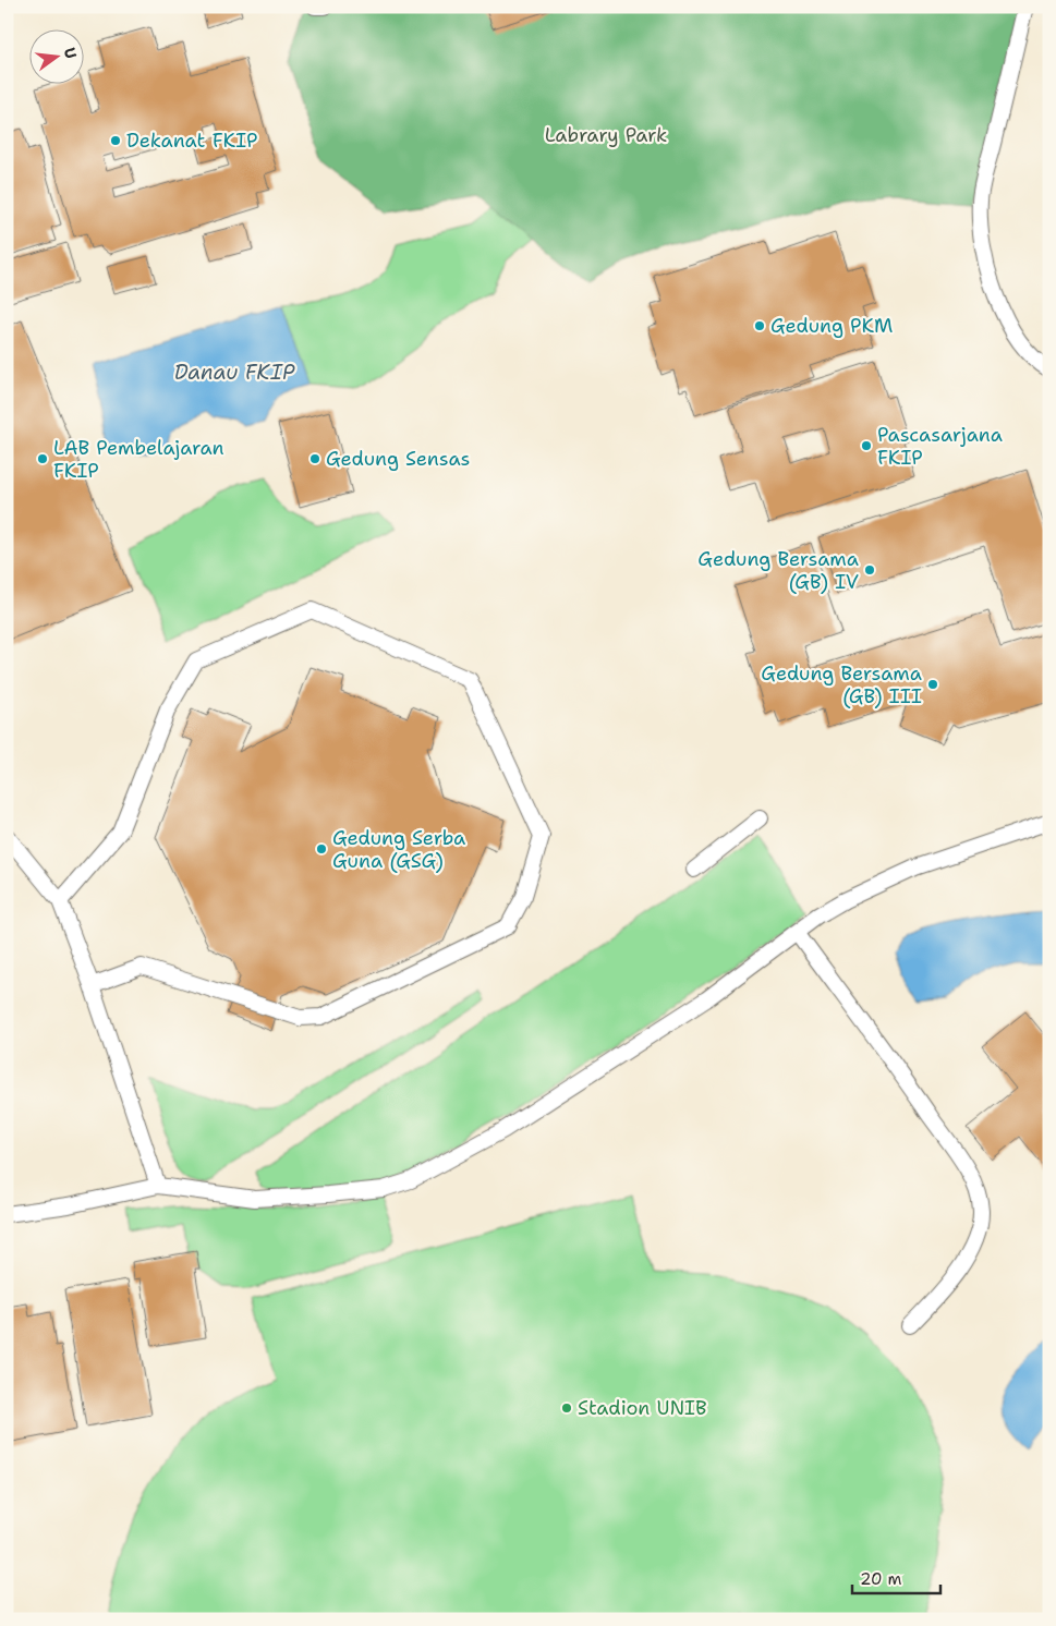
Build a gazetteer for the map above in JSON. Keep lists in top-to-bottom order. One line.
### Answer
{"water":["Danau FKIP"],"parks":["Labrary Park"],"places":["Dekanat FKIP","Gedung PKM","Pascasarjana FKIP","LAB Pembelajaran FKIP","Gedung Sensas","Gedung Bersama (GB) IV","Gedung Bersama (GB) III","Gedung Serba Guna (GSG)","Stadion UNIB"],"scale_bar":"20 m","north":"right"}
